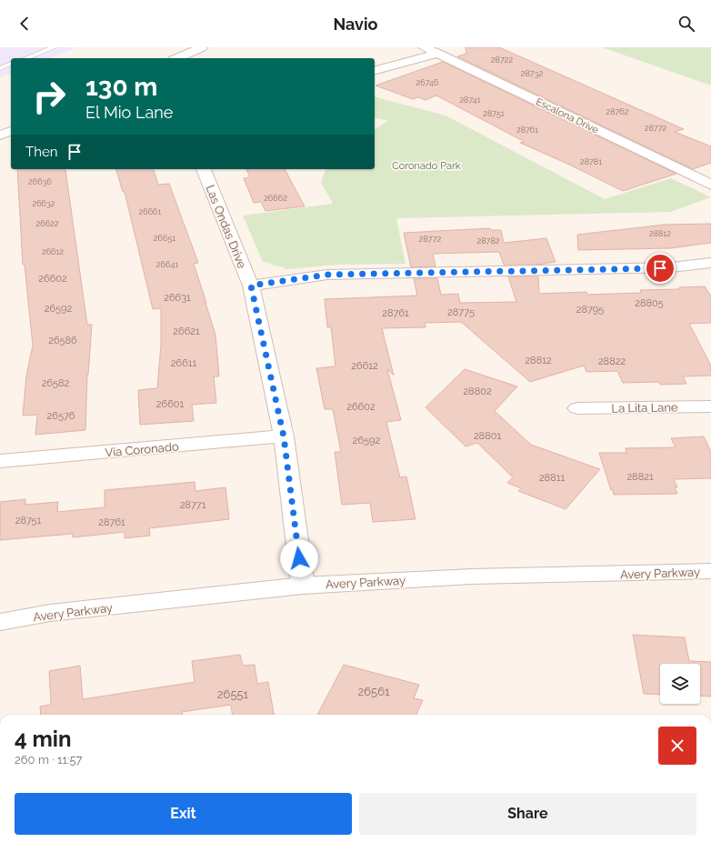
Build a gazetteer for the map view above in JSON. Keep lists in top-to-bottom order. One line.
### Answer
{"streets":{"street":["Escalona Drive","Las Ondas Drive","La Lita Lane","Via Coronado","Avery Parkway"]},"crossings":[["Las Ondas Drive","Via Coronado"],["Las Ondas Drive","Avery Parkway"]],"parks":["Coronado Park"],"house_numbers":["28722","28732","26746","28741","28762","28751","28772","28761","28781","26636","26662","26632","26661","26622","28812","26651","28772","28782","26612","26641","26602","26631","28805","26592","28795","28775","28761","26621","26586","28812","28822","26611","26612","26582","28802","26601","26602","26576","28801","26592","28821","28811","28771","28751","28761","26561","26551"],"page":{"header":"Navio","turn":["130 m","El Mio Lane"],"then":"Then","heading":["4 min","260 m · 11:57"],"buttons":["Exit","Share"]}}
